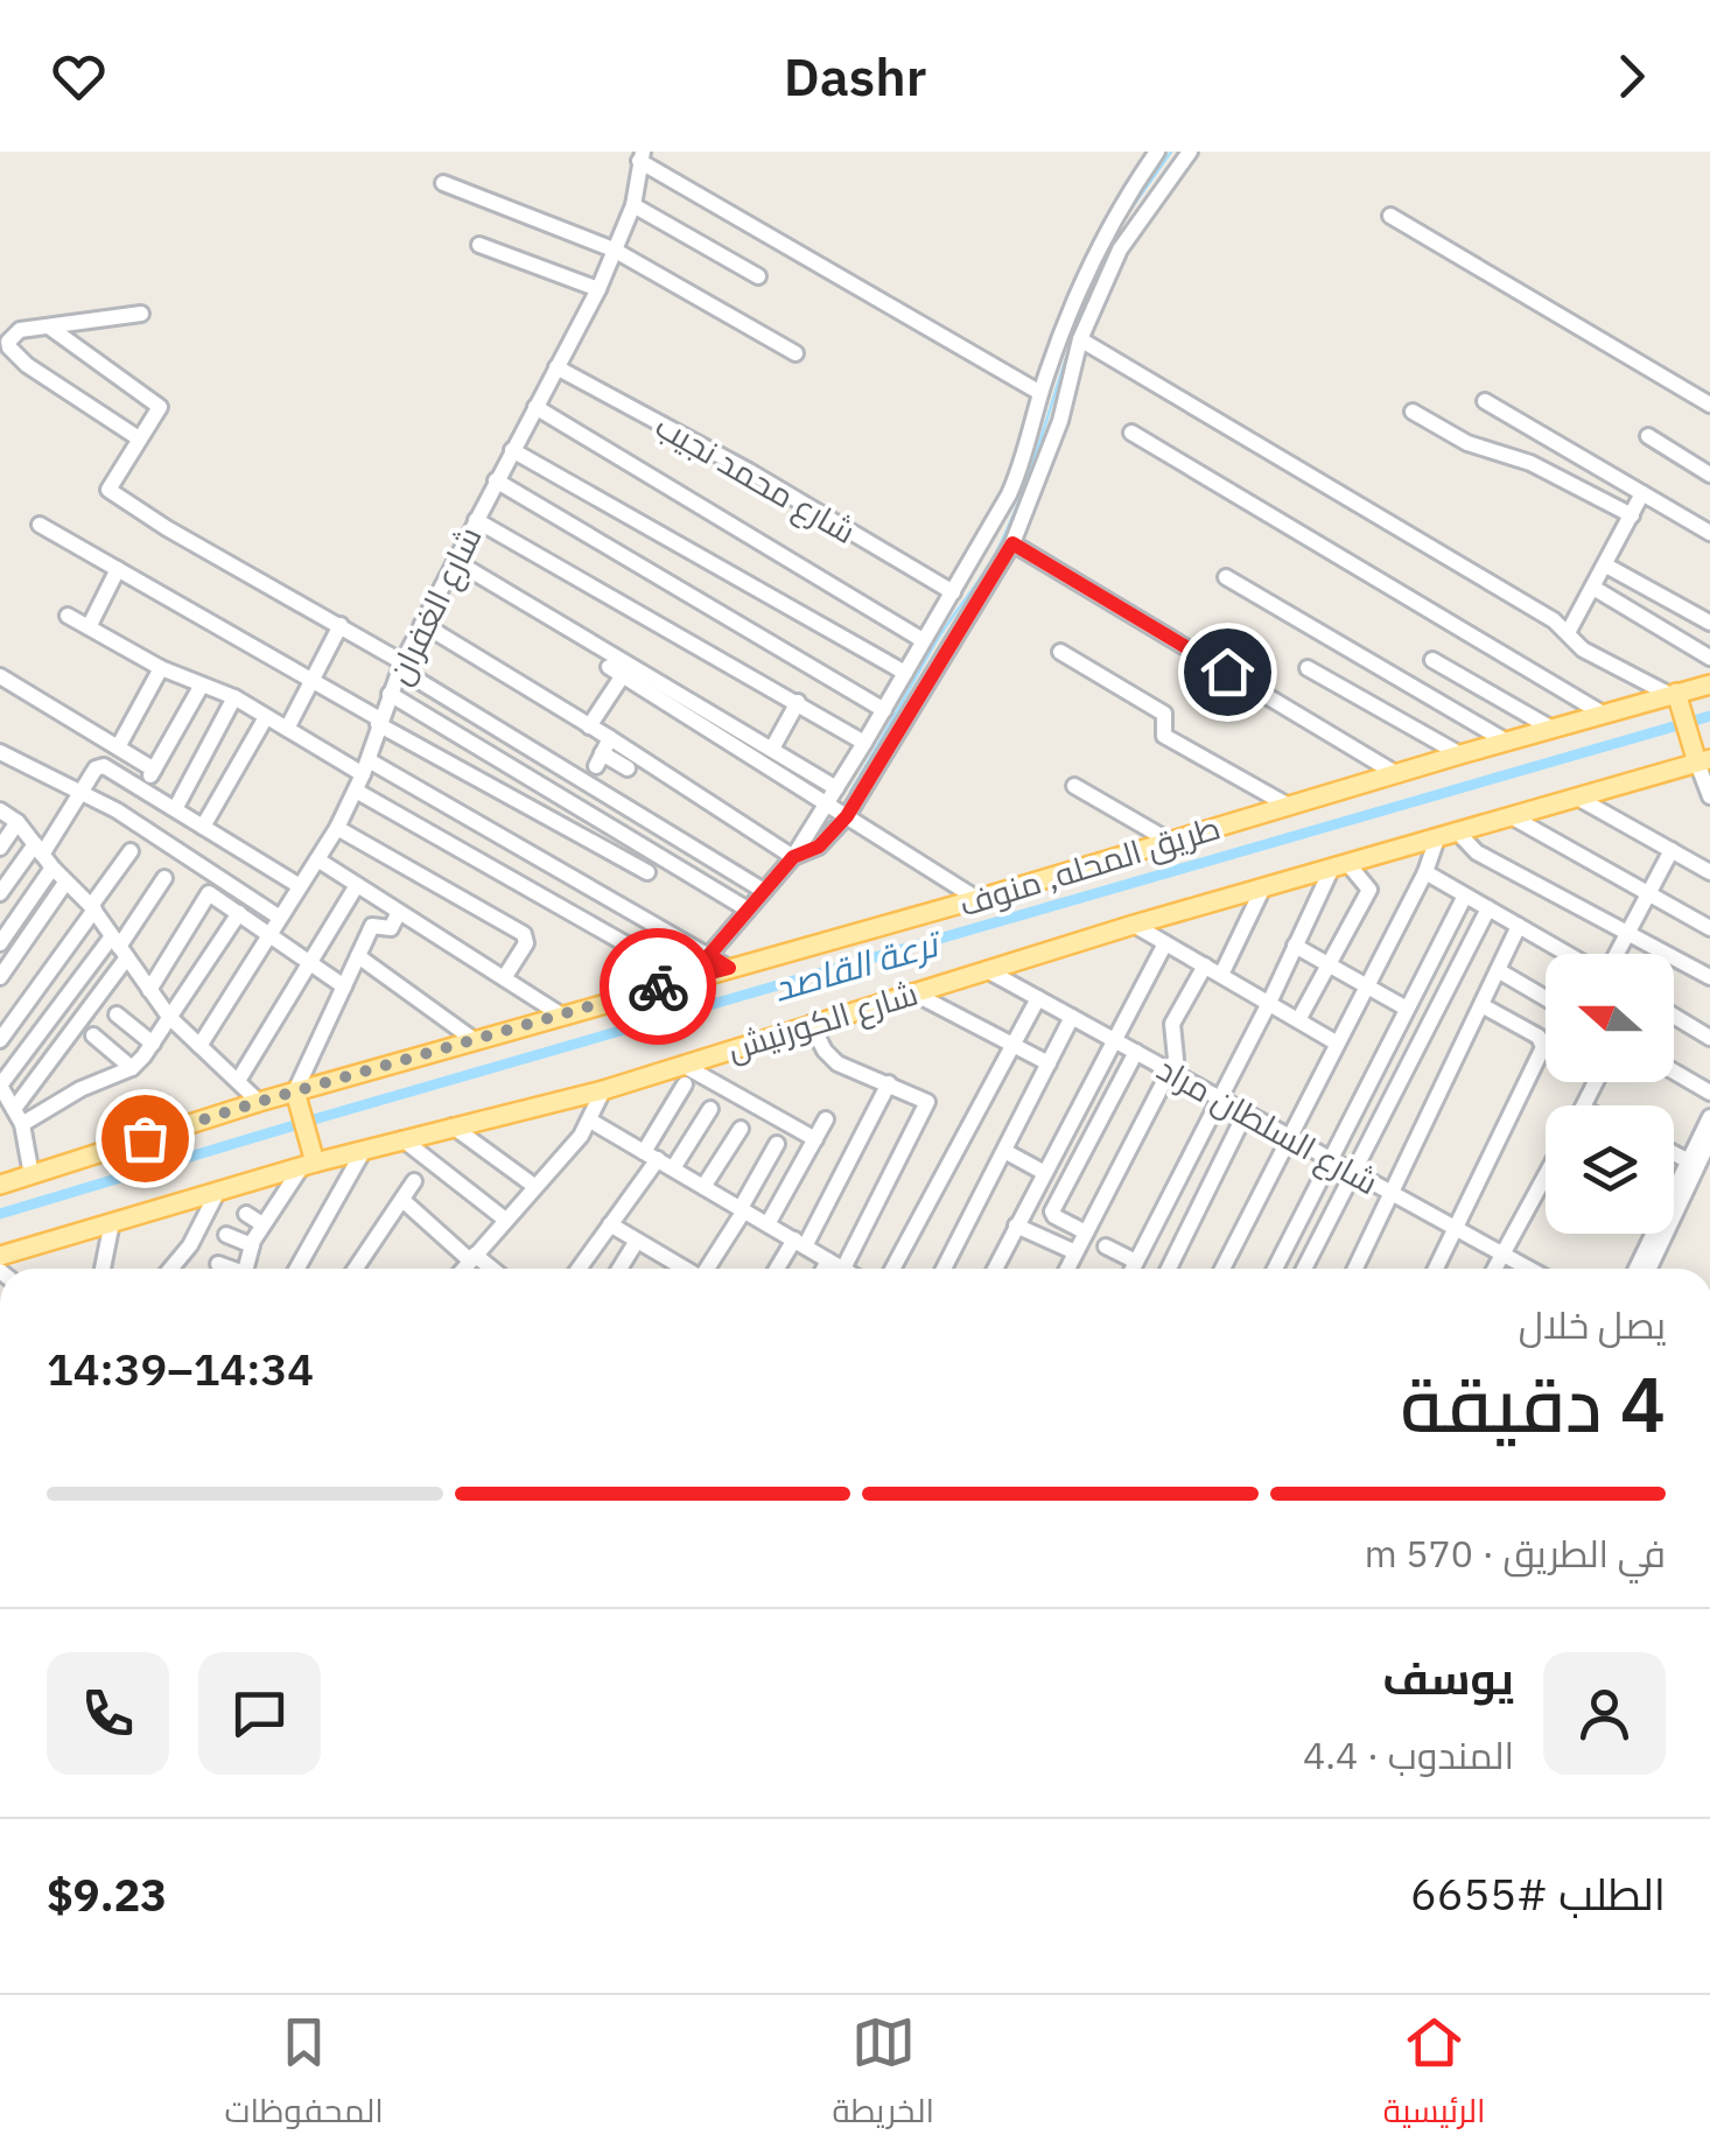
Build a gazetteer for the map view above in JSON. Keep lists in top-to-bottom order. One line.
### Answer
{"streets":{"main road":["طريق المحله, منوف","شارع الكورنيش"],"street":["شارع محمد نجيب","شارع الغفران","شارع السلطان مراد"]},"crossings":[["شارع محمد نجيب","شارع الغفران"],["شارع الكورنيش","شارع السلطان مراد"]],"water":["ترعة القاصد"],"north":"left","page":{"header":"Dashr","heading":["4 دقيقة","يصل خلال","14:34–14:39"],"panel":["يوسف","المندوب · 4.4","الطلب #6655","$9.23"],"bar":"في الطريق · 570 m","tabs":["الرئيسية","الخريطة","المحفوظات"]}}
